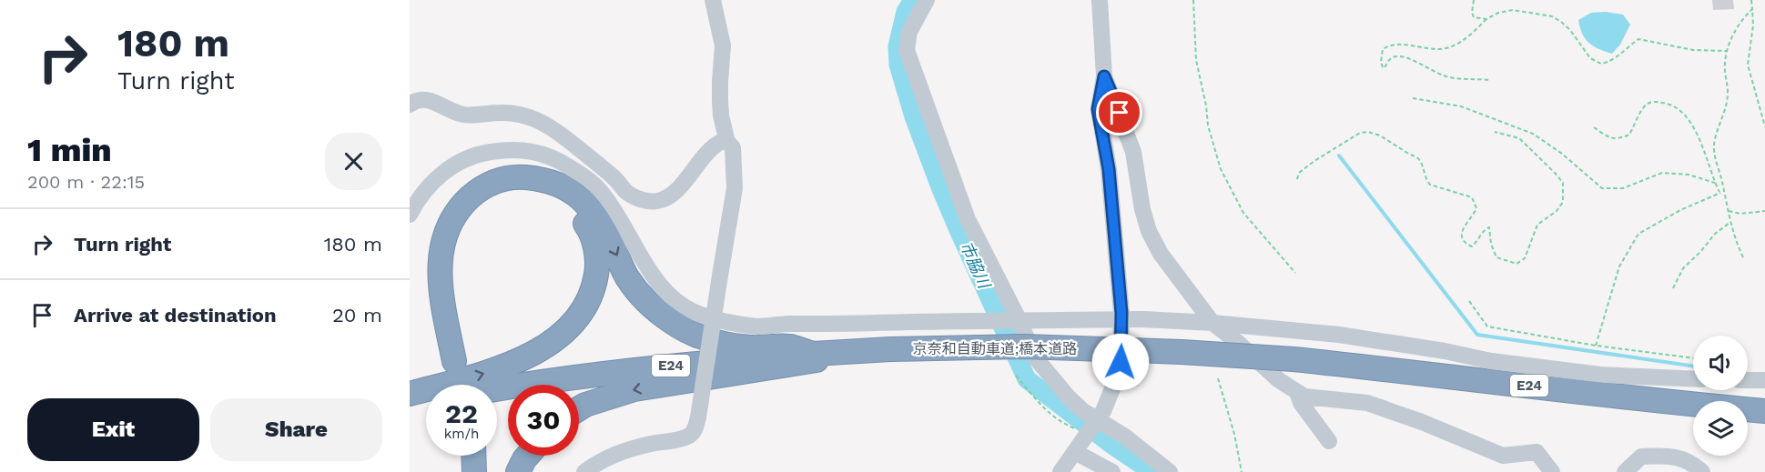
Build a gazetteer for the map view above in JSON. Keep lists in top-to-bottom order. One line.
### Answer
{"streets":{"highway":["京奈和自動車道;橋本道路","E24"]},"water":["市脇川"],"page":{"turn":["180 m","Turn right"],"heading":["1 min","200 m · 22:15"],"list":[{"name":"Turn right","value":"180 m"},{"name":"Arrive at destination","value":"20 m"}],"speed":"22 km/h","limit":"30","buttons":["Exit","Share"]}}
